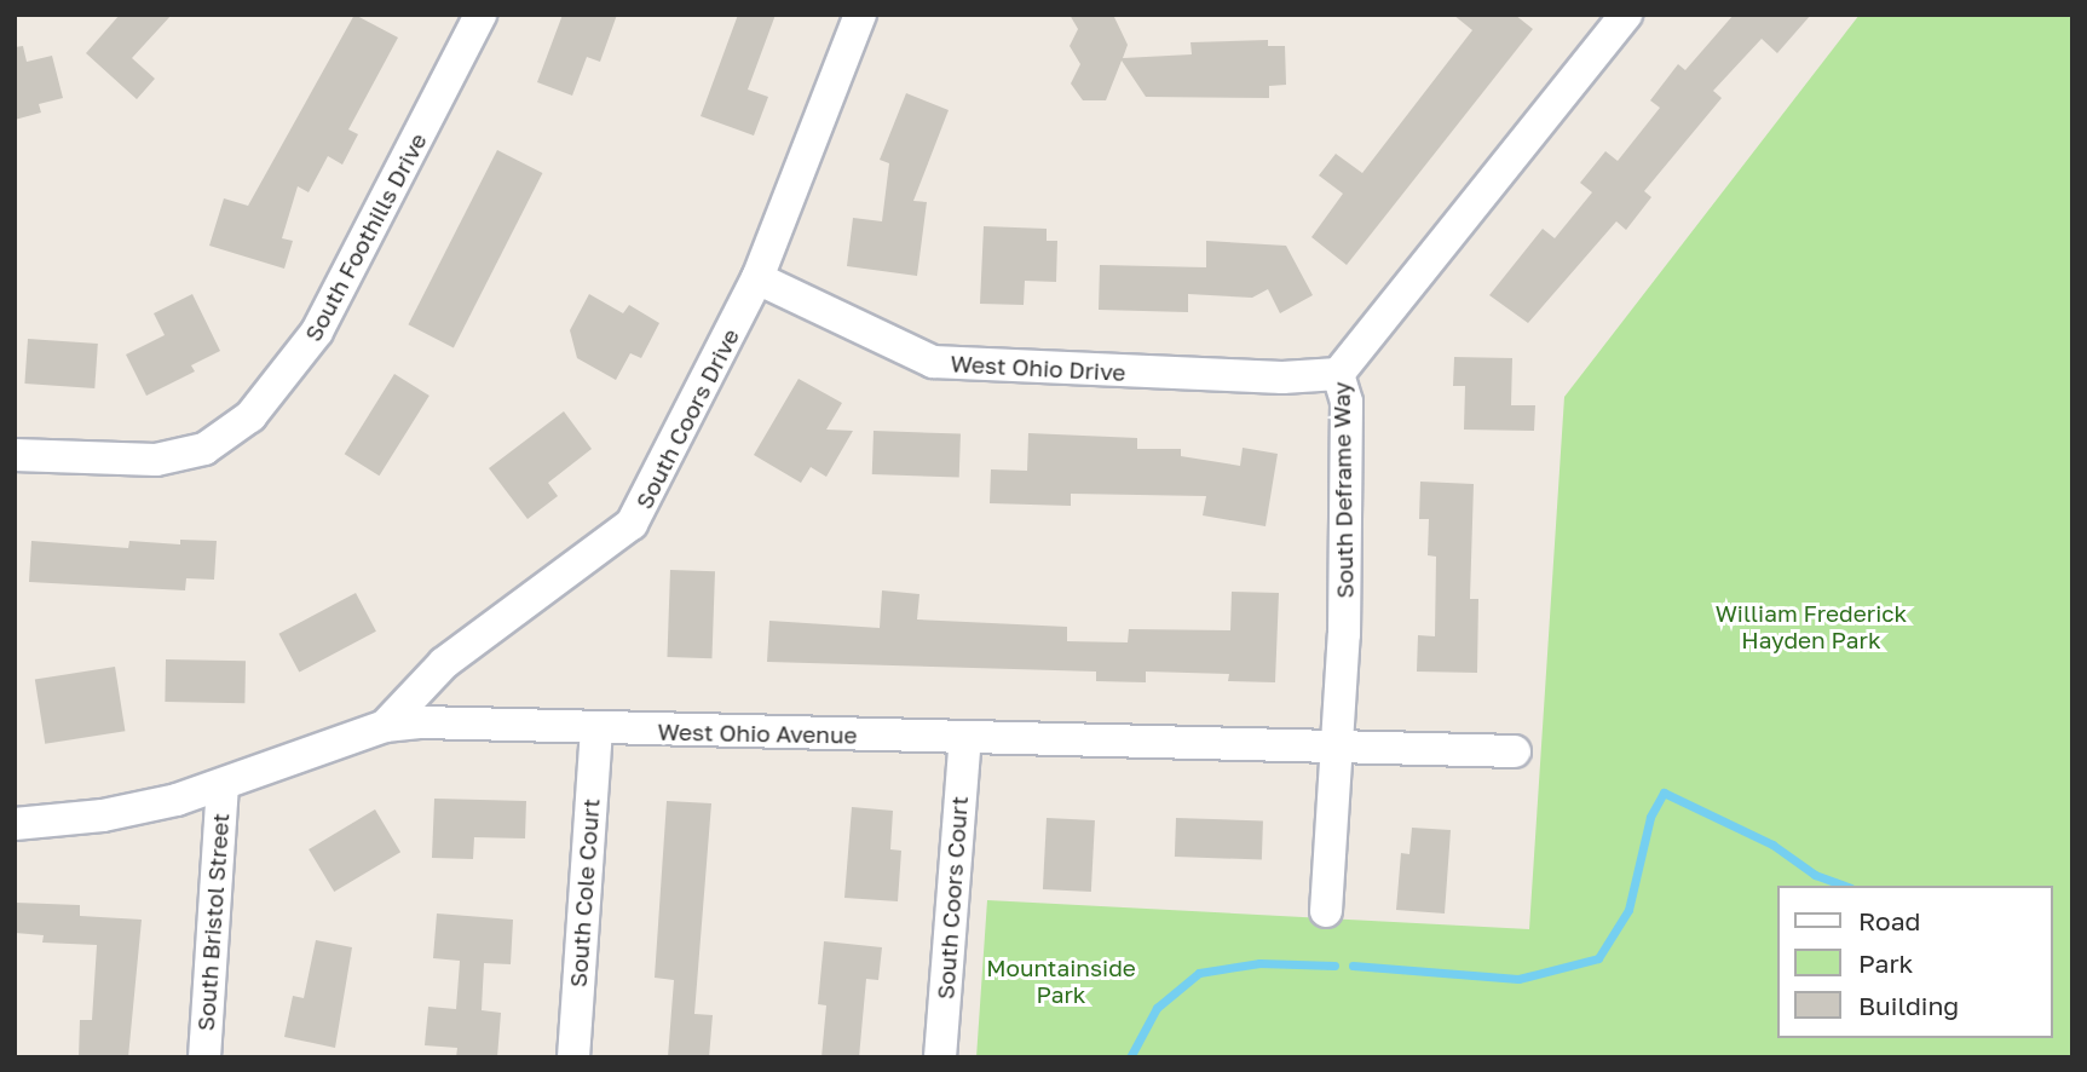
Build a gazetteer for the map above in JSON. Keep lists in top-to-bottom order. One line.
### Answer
{"streets":{"street":["South Foothills Drive","West Ohio Drive","South Coors Drive","South Deframe Way","West Ohio Avenue","South Cole Court","South Coors Court","South Bristol Street"]},"crossings":[["West Ohio Drive","South Coors Drive"],["West Ohio Drive","South Deframe Way"],["South Coors Drive","West Ohio Avenue"],["South Deframe Way","West Ohio Avenue"],["West Ohio Avenue","South Cole Court"],["West Ohio Avenue","South Coors Court"],["West Ohio Avenue","South Bristol Street"]],"parks":["William Frederick Hayden Park","Mountainside Park"],"legend":["Road","Park","Building"]}
